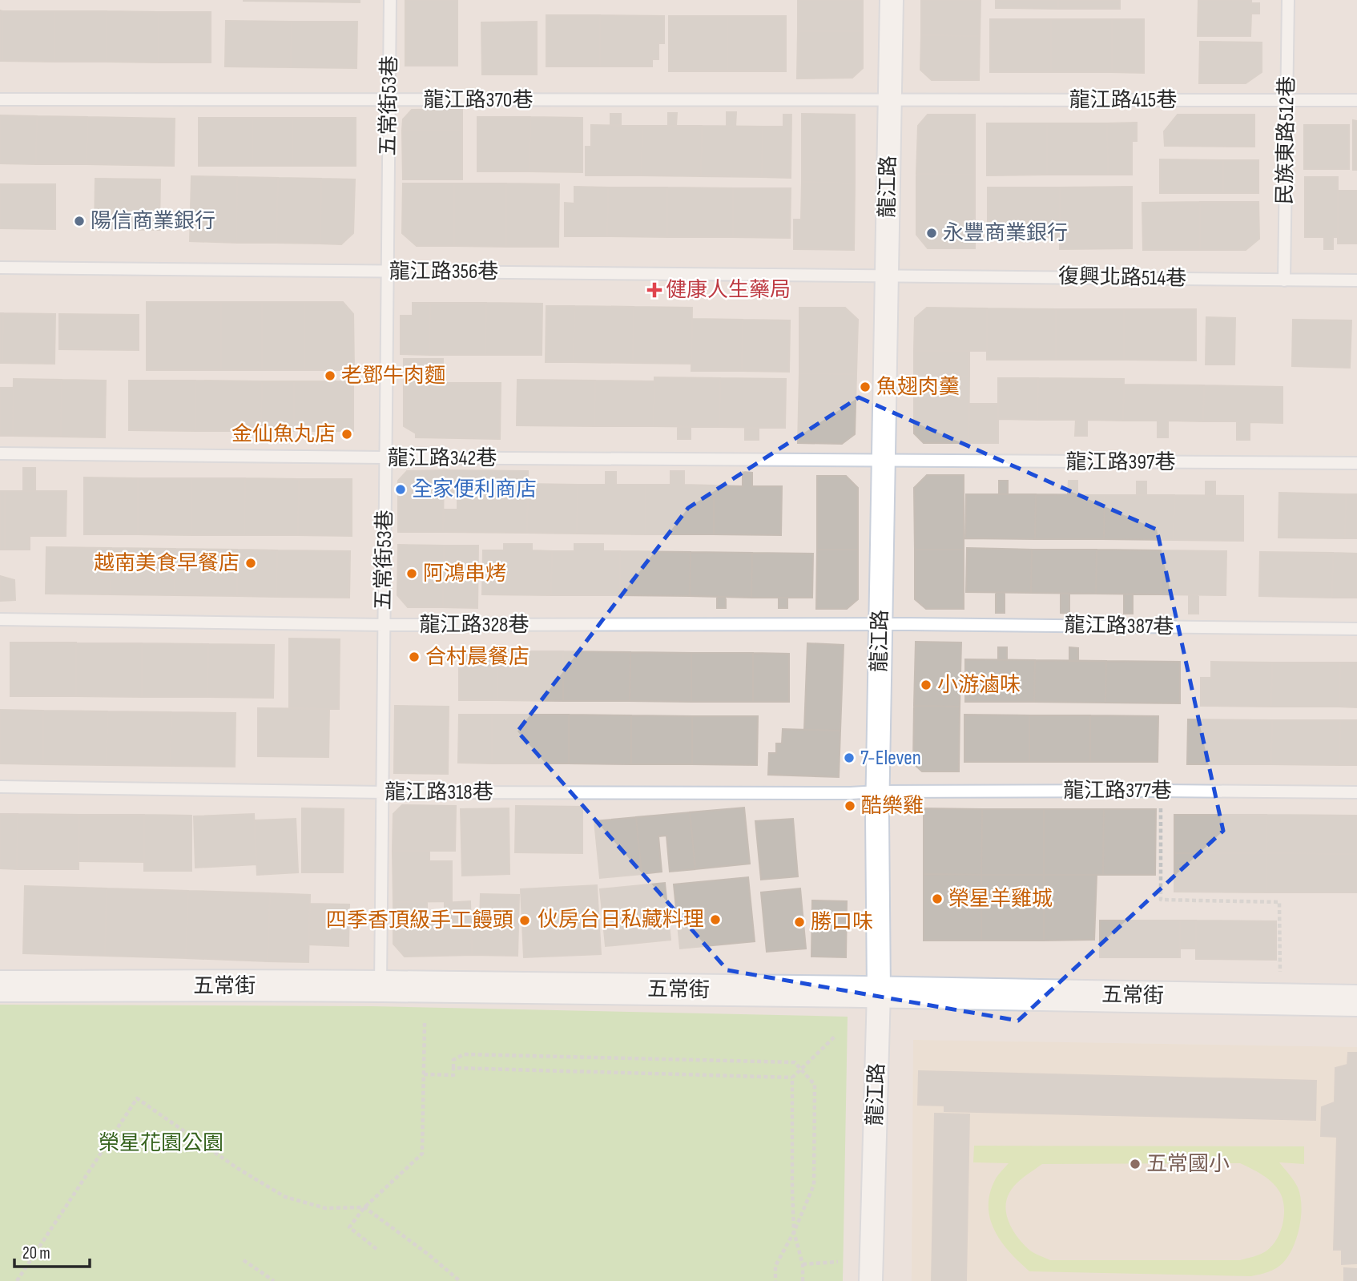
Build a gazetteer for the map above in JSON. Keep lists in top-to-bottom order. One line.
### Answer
{"streets":{"street":["龍江路","五常街"],"lane":["龍江路370巷","龍江路415巷","五常街53巷","民族東路512巷","龍江路356巷","復興北路514巷","龍江路342巷","龍江路397巷","龍江路328巷","龍江路387巷","龍江路377巷","龍江路318巷"]},"crossings":[["龍江路370巷","龍江路415巷"],["龍江路370巷","五常街53巷"],["龍江路370巷","龍江路"],["龍江路415巷","民族東路512巷"],["龍江路415巷","龍江路"],["五常街53巷","龍江路356巷"],["五常街53巷","龍江路342巷"],["五常街53巷","龍江路328巷"],["五常街53巷","龍江路318巷"],["五常街53巷","五常街"],["民族東路512巷","復興北路514巷"],["龍江路","龍江路356巷"],["龍江路","復興北路514巷"],["龍江路","龍江路342巷"],["龍江路","龍江路397巷"],["龍江路","龍江路328巷"],["龍江路","龍江路387巷"],["龍江路","龍江路377巷"],["龍江路","龍江路318巷"],["龍江路","五常街"],["龍江路356巷","復興北路514巷"],["龍江路342巷","龍江路397巷"],["龍江路328巷","龍江路387巷"],["龍江路377巷","龍江路318巷"]],"parks":["榮星花園公園"],"places":{"other":["陽信商業銀行","永豐商業銀行","老鄧牛肉麵","魚翅肉羹","金仙魚丸店","全家便利商店","越南美食早餐店","阿鴻串烤","合村晨餐店","小游滷味","7-Eleven","酷樂雞","榮星羊雞城","伙房台日私藏料理","四季香頂級手工饅頭","勝口味","五常國小"],"health":["健康人生藥局"]},"scale_bar":"20 m"}
